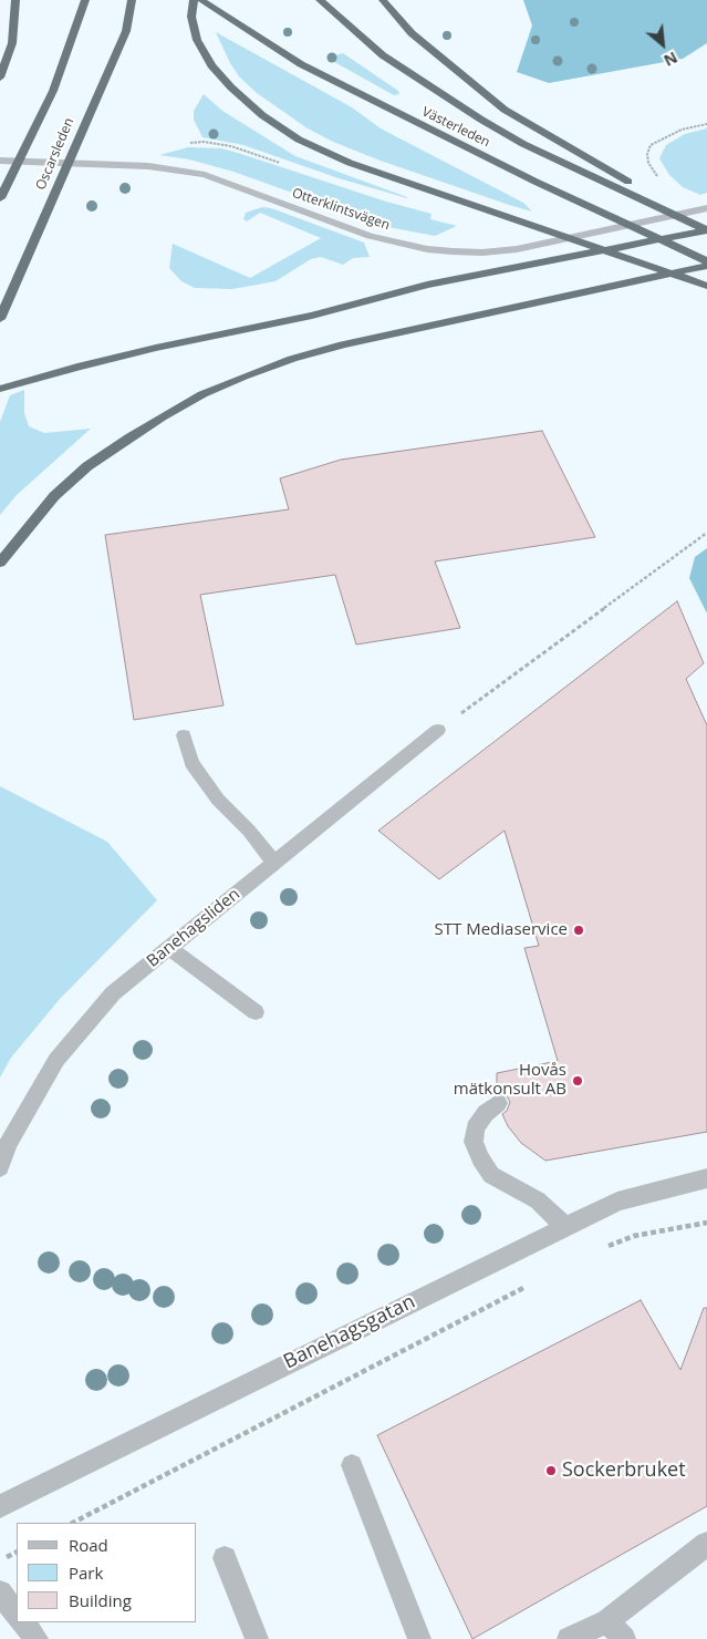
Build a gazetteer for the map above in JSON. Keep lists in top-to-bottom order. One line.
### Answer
{"streets":{"highway":["Västerleden","Oscarsleden"],"street":["Otterklintsvägen","Banehagsliden","Banehagsgatan"]},"places":["STT Mediaservice","Hovås mätkonsult AB","Sockerbruket"],"legend":["Road","Park","Building"],"north":"bottom right"}
